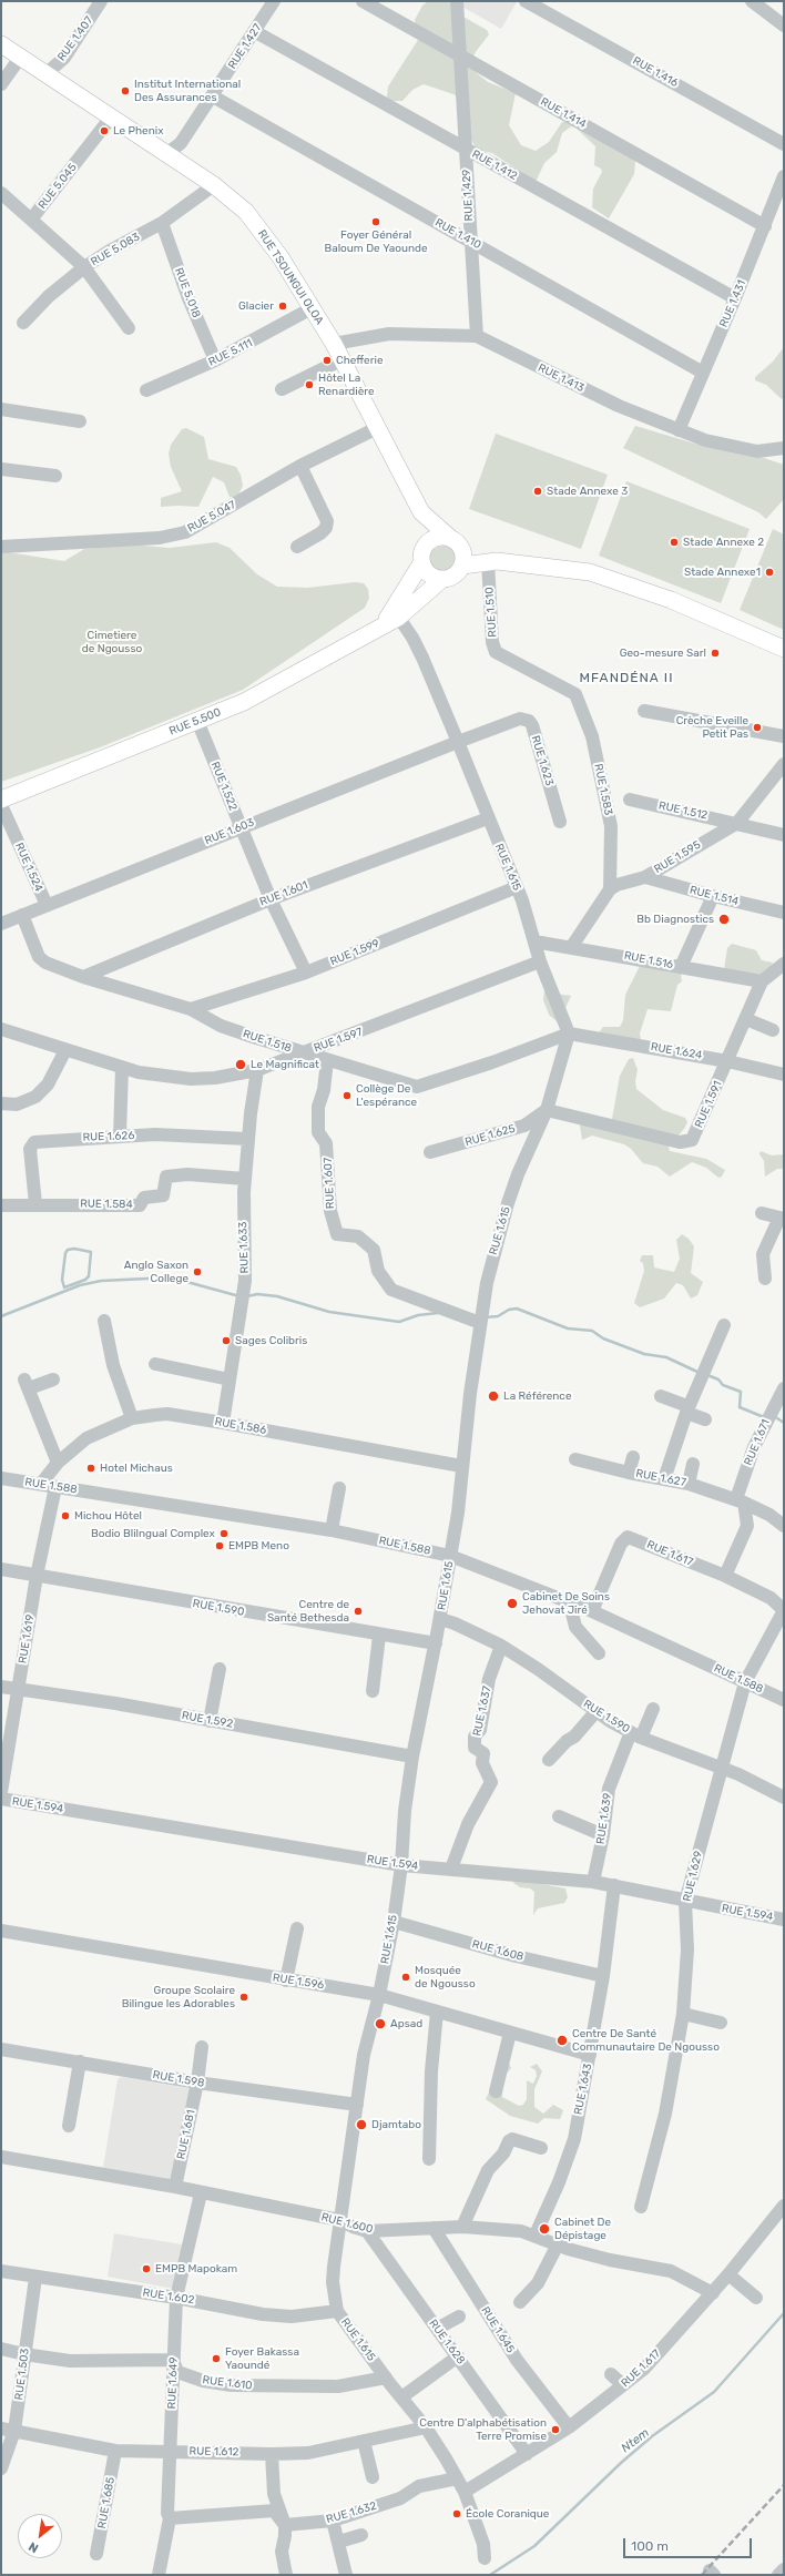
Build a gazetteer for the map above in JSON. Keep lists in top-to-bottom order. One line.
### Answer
{"streets":{"main road":["RUE TSOUNGUI OLOA","RUE 5.500"],"street":["RUE 1.407","RUE 1.427","RUE 1.416","RUE 1.414","RUE 1.412","RUE 5.045","RUE 1.429","RUE 1.410","RUE 5.083","RUE 5.018","RUE 1.431","RUE 5.111","RUE 1.413","RUE 5.047","RUE 1.510","RUE 1.623","RUE 1.522","RUE 1.583","RUE 1.512","RUE 1.603","RUE 1.595","RUE 1.524","RUE 1.615","RUE 1.601","RUE 1.514","RUE 1.599","RUE 1.516","RUE 1.597","RUE 1.518","RUE 1.624","RUE 1.591","RUE 1.625","RUE 1.626","RUE 1.607","RUE 1.584","RUE 1.633","RUE 1.586","RUE 1.671","RUE 1.627","RUE 1.588","RUE 1.617","RUE 1.590","RUE 1.619","RUE 1.637","RUE 1.592","RUE 1.594","RUE 1.639","RUE 1.629","RUE 1.608","RUE 1.596","RUE 1.598","RUE 1.643","RUE 1.681","RUE 1.600","RUE 1.602","RUE 1.645","RUE 1.628","RUE 1.503","RUE 1.649","RUE 1.610","RUE 1.612","RUE 1.685","RUE 1.632"]},"crossings":[["RUE 1.407","RUE TSOUNGUI OLOA"],["RUE 1.427","RUE 1.412"],["RUE 1.427","RUE 1.410"],["RUE 1.427","RUE TSOUNGUI OLOA"],["RUE 1.414","RUE 1.429"],["RUE 1.414","RUE 1.431"],["RUE 1.412","RUE 1.429"],["RUE 1.412","RUE 1.431"],["RUE 5.045","RUE 5.083"],["RUE 5.045","RUE TSOUNGUI OLOA"],["RUE 1.429","RUE 1.410"],["RUE 1.429","RUE 1.413"],["RUE 1.410","RUE 1.431"],["RUE 5.083","RUE TSOUNGUI OLOA"],["RUE 5.083","RUE 5.018"],["RUE TSOUNGUI OLOA","RUE 5.111"],["RUE TSOUNGUI OLOA","RUE 1.413"],["RUE TSOUNGUI OLOA","RUE 5.047"],["RUE 5.018","RUE 5.111"],["RUE 1.431","RUE 1.413"],["RUE 1.510","RUE 1.583"],["RUE 5.500","RUE 1.522"],["RUE 5.500","RUE 1.615"],["RUE 1.623","RUE 1.603"],["RUE 1.623","RUE 1.615"],["RUE 1.522","RUE 1.603"],["RUE 1.522","RUE 1.601"],["RUE 1.522","RUE 1.599"],["RUE 1.583","RUE 1.595"],["RUE 1.512","RUE 1.595"],["RUE 1.603","RUE 1.524"],["RUE 1.603","RUE 1.615"],["RUE 1.603","RUE 1.518"],["RUE 1.595","RUE 1.514"],["RUE 1.615","RUE 1.601"],["RUE 1.615","RUE 1.599"],["RUE 1.615","RUE 1.516"],["RUE 1.615","RUE 1.597"],["RUE 1.615","RUE 1.518"],["RUE 1.615","RUE 1.624"],["RUE 1.615","RUE 1.591"],["RUE 1.615","RUE 1.625"],["RUE 1.615","RUE 1.607"],["RUE 1.615","RUE 1.586"],["RUE 1.615","RUE 1.588"],["RUE 1.615","RUE 1.617"],["RUE 1.615","RUE 1.590"],["RUE 1.615","RUE 1.592"],["RUE 1.615","RUE 1.594"],["RUE 1.615","RUE 1.608"],["RUE 1.615","RUE 1.596"],["RUE 1.615","RUE 1.598"],["RUE 1.615","RUE 1.600"],["RUE 1.615","RUE 1.602"],["RUE 1.615","RUE 1.610"],["RUE 1.615","RUE 1.612"],["RUE 1.615","RUE 1.632"],["RUE 1.601","RUE 1.518"],["RUE 1.599","RUE 1.518"],["RUE 1.516","RUE 1.591"],["RUE 1.597","RUE 1.518"],["RUE 1.597","RUE 1.633"],["RUE 1.518","RUE 1.624"],["RUE 1.518","RUE 1.607"],["RUE 1.624","RUE 1.591"],["RUE 1.591","RUE 1.625"],["RUE 1.626","RUE 1.584"],["RUE 1.626","RUE 1.633"],["RUE 1.584","RUE 1.633"],["RUE 1.633","RUE 1.586"],["RUE 1.586","RUE 1.588"],["RUE 1.671","RUE 1.627"],["RUE 1.588","RUE 1.617"],["RUE 1.588","RUE 1.619"],["RUE 1.588","RUE 1.629"],["RUE 1.617","RUE 1.629"],["RUE 1.617","RUE 1.600"],["RUE 1.617","RUE 1.645"],["RUE 1.617","RUE 1.628"],["RUE 1.590","RUE 1.619"],["RUE 1.590","RUE 1.637"],["RUE 1.590","RUE 1.639"],["RUE 1.590","RUE 1.629"],["RUE 1.619","RUE 1.592"],["RUE 1.637","RUE 1.594"],["RUE 1.594","RUE 1.639"],["RUE 1.594","RUE 1.629"],["RUE 1.594","RUE 1.643"],["RUE 1.608","RUE 1.643"],["RUE 1.596","RUE 1.643"],["RUE 1.598","RUE 1.681"],["RUE 1.643","RUE 1.600"],["RUE 1.681","RUE 1.600"],["RUE 1.600","RUE 1.645"],["RUE 1.600","RUE 1.628"],["RUE 1.600","RUE 1.649"],["RUE 1.602","RUE 1.503"],["RUE 1.602","RUE 1.649"],["RUE 1.503","RUE 1.612"],["RUE 1.649","RUE 1.610"],["RUE 1.649","RUE 1.612"],["RUE 1.612","RUE 1.685"]],"districts":["MFANDÉNA II"],"water":["Ntem"],"parks":["Cimetiere de Ngousso"],"places":["Institut International Des Assurances","Le Phenix","Foyer Général Baloum De Yaounde","Glacier","Chefferie","Hôtel La Renardière","Stade Annexe 3","Stade Annexe 2","Stade Annexe1","Geo-mesure Sarl","Crèche Eveille Petit Pas","Bb Diagnostics","Le Magnificat","Collège De L'espérance","Anglo Saxon College","Sages Colibris","La Référence","Hotel Michaus","Michou Hôtel","Bodio Blilngual Complex","EMPB Meno","Cabinet De Soins Jehovat Jiré","Centre de Santé Bethesda","Mosquée de Ngousso","Groupe Scolaire Bilingue les Adorables","Apsad","Centre De Santé Communautaire De Ngousso","Djamtabo","Cabinet De Dépistage","EMPB Mapokam","Foyer Bakassa Yaoundé","Centre D'alphabétisation Terre Promise","École Coranique"],"scale_bar":"100 m","north":"bottom left"}
